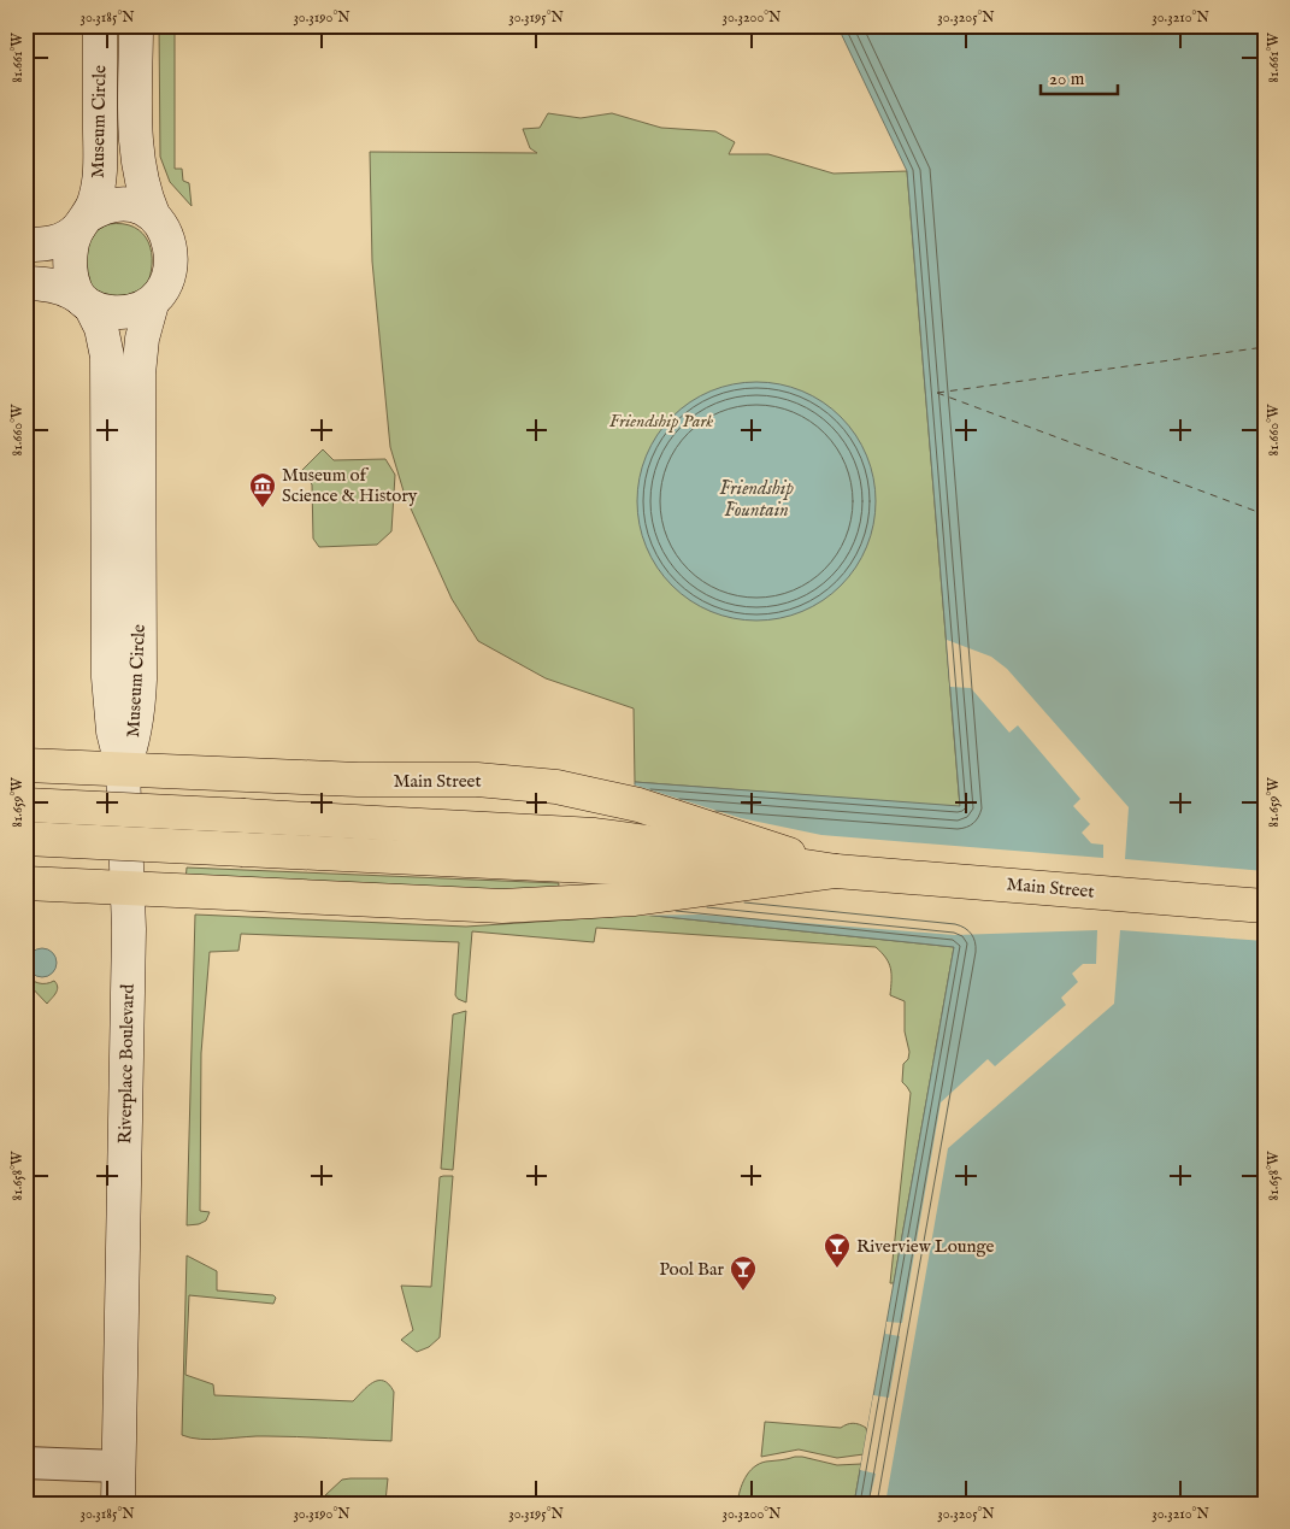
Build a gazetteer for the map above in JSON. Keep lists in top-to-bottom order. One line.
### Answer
{"streets":{"main road":["Museum Circle","Main Street","Riverplace Boulevard"]},"crossings":[["Museum Circle","Main Street"],["Museum Circle","Riverplace Boulevard"],["Main Street","Riverplace Boulevard"]],"water":["Friendship Fountain"],"parks":["Friendship Park"],"places":{"museum":["Museum of Science & History"],"bar":["Riverview Lounge","Pool Bar"]},"scale_bar":"20 m","coordinates":["30.3185°N","30.3190°N","30.3195°N","30.3200°N","30.3205°N","30.3210°N","81.661°W","81.660°W","81.659°W","81.658°W"]}
